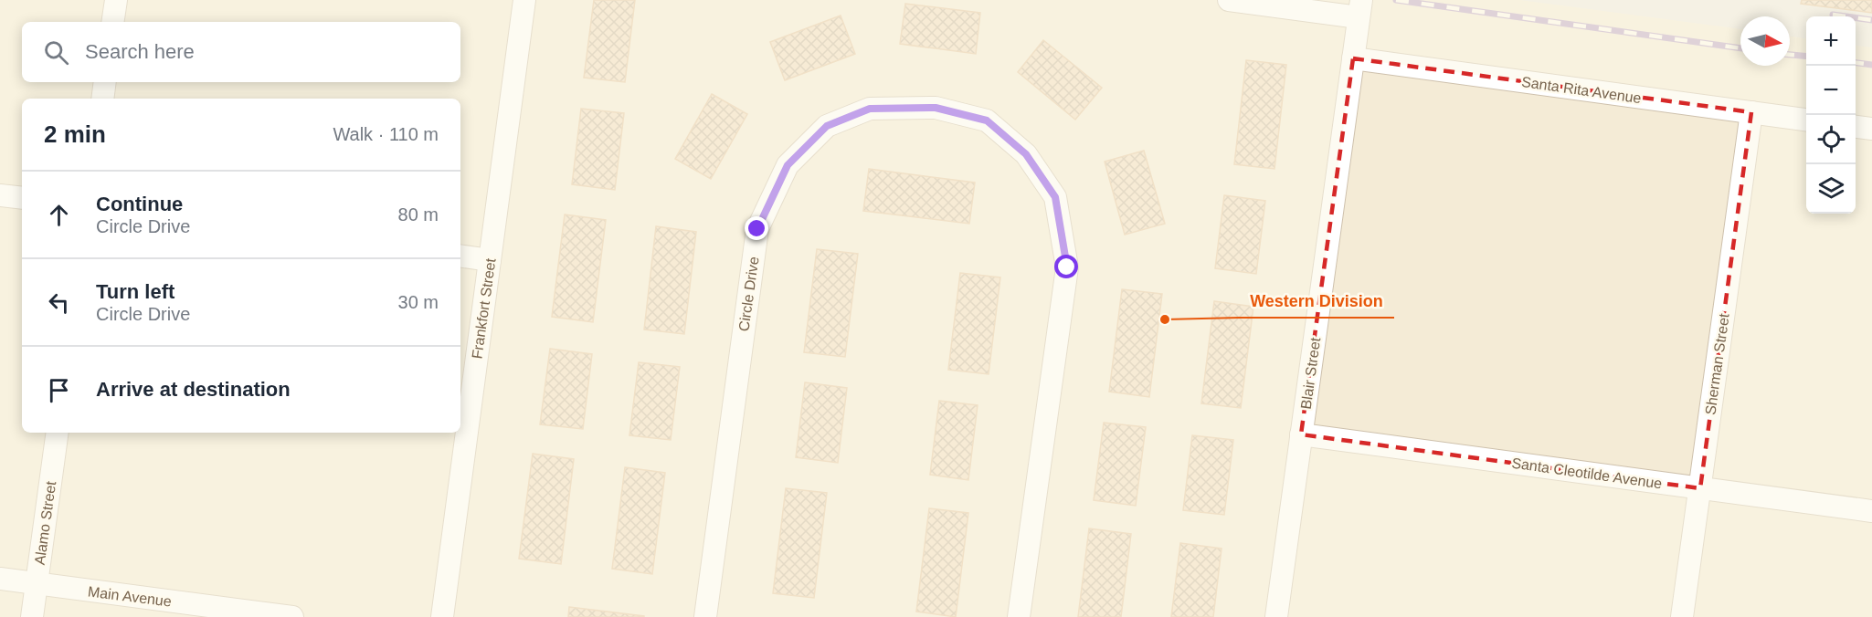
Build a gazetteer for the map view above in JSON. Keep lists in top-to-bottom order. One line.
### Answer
{"streets":{"street":["Santa Rita Avenue","Circle Drive","Frankfort Street","Sherman Street","Blair Street","Santa Cleotilde Avenue","Alamo Street","Main Avenue"]},"crossings":[["Santa Rita Avenue","Sherman Street"],["Santa Rita Avenue","Blair Street"],["Sherman Street","Santa Cleotilde Avenue"],["Blair Street","Santa Cleotilde Avenue"],["Alamo Street","Main Avenue"]],"places":["Western Division"],"north":"right","page":{"map_buttons":["+","−"],"search":"Search here","heading":["2 min","Walk · 110 m"],"list":[["Continue","Circle Drive","80 m"],["Turn left","Circle Drive","30 m"],"Arrive at destination"]}}
